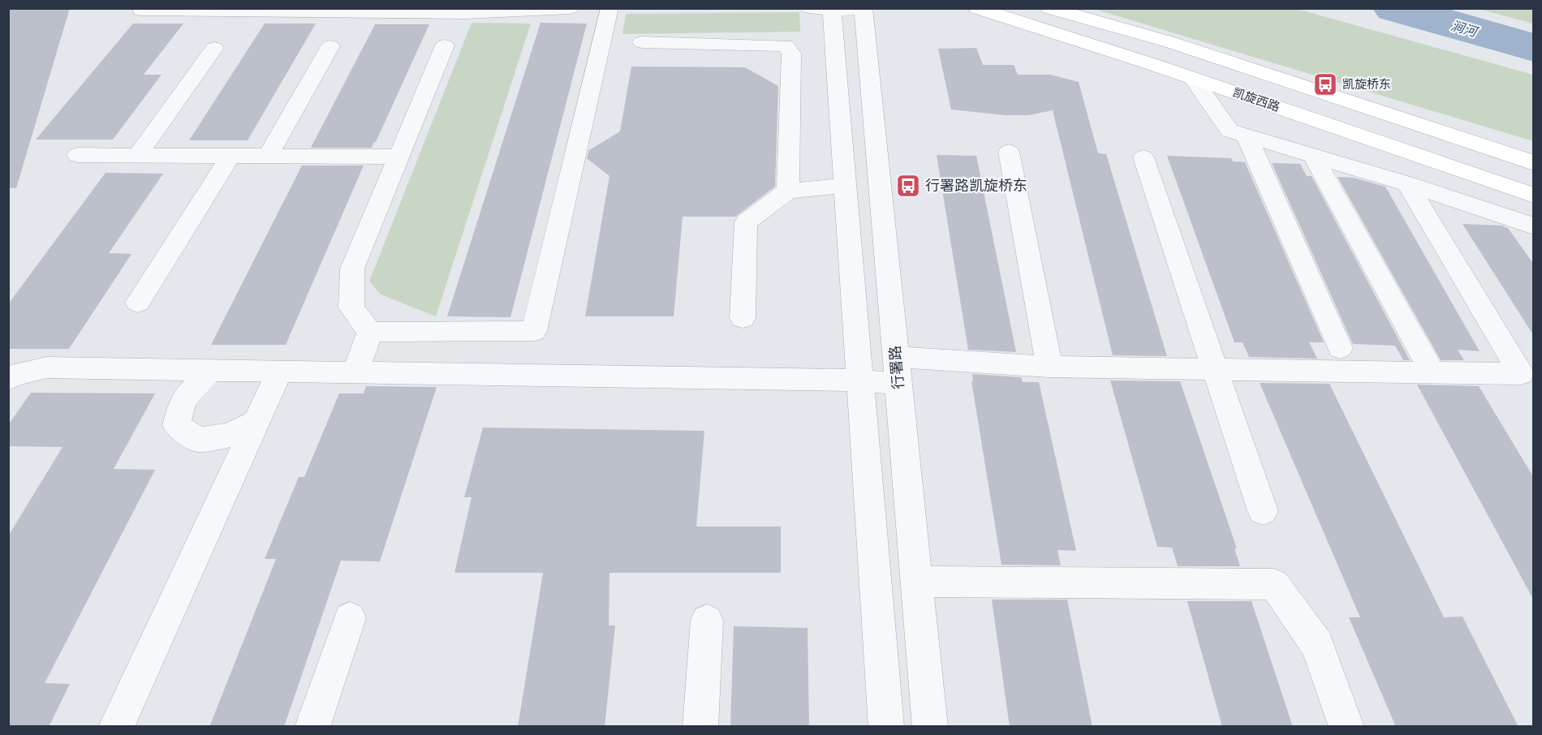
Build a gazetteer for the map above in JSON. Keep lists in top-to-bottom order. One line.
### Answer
{"streets":{"main road":["凯旋西路"],"street":["行署路"]},"water":["涧河"],"places":{"bus stop":["凯旋桥东","行署路凯旋桥东"]}}
